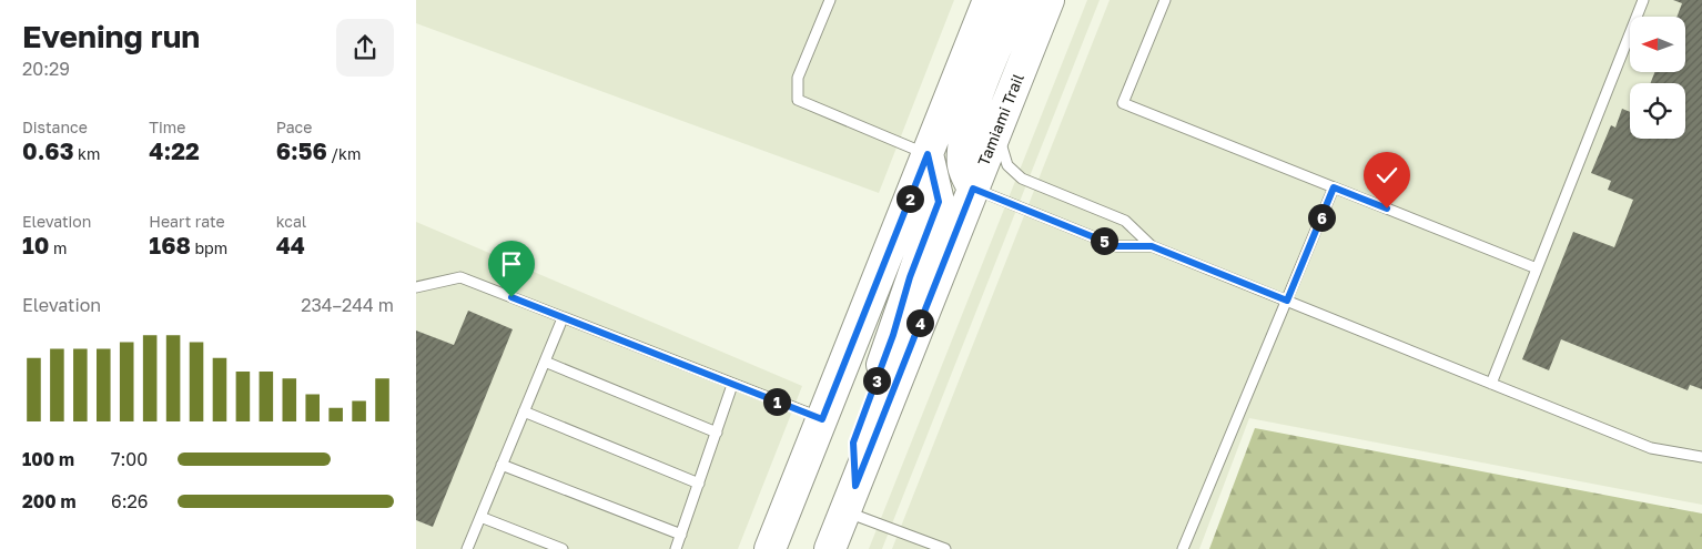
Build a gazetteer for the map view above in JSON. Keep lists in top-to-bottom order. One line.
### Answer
{"streets":{"main road":["Tamiami Trail"]},"north":"left","page":{"heading":["Evening run","20:29"],"stats":[["Distance","0.63 km"],["Time","4:22"],["Pace","6:56 /km"],["Elevation","10 m"],["Heart rate","168 bpm"],["kcal","44"]],"pins":["2","6","5","4","3","1"],"chart":["Elevation","234–244 m"],"list":[{"name":"100 m","note":"7:00"},{"name":"200 m","note":"6:26"}]}}
